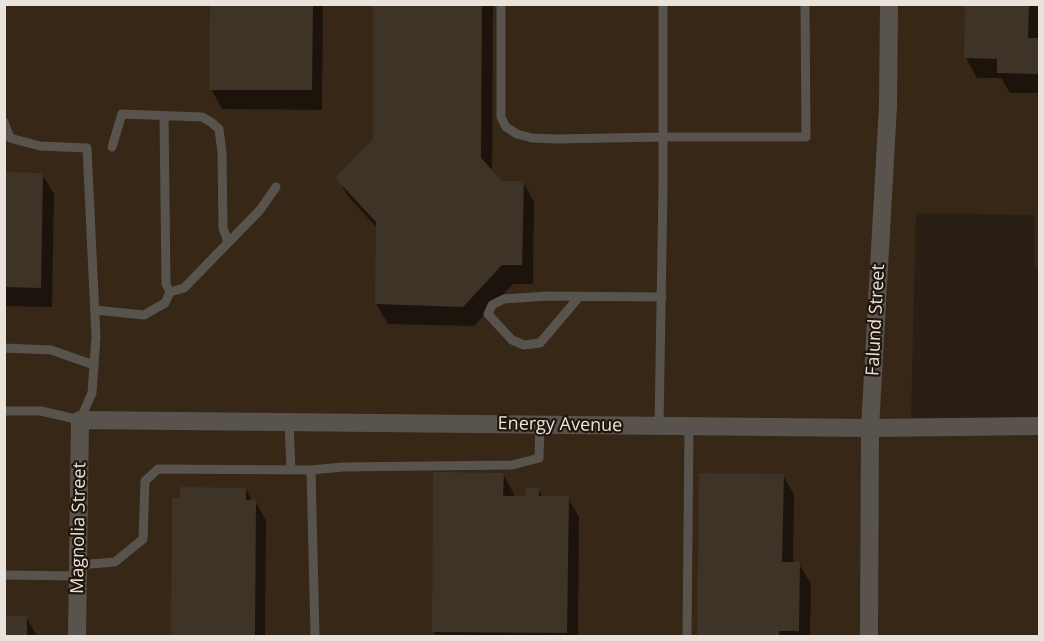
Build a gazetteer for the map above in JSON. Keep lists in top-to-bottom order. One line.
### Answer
{"streets":{"street":["Falund Street","Energy Avenue","Magnolia Street"]},"crossings":[["Falund Street","Energy Avenue"],["Energy Avenue","Magnolia Street"]]}
